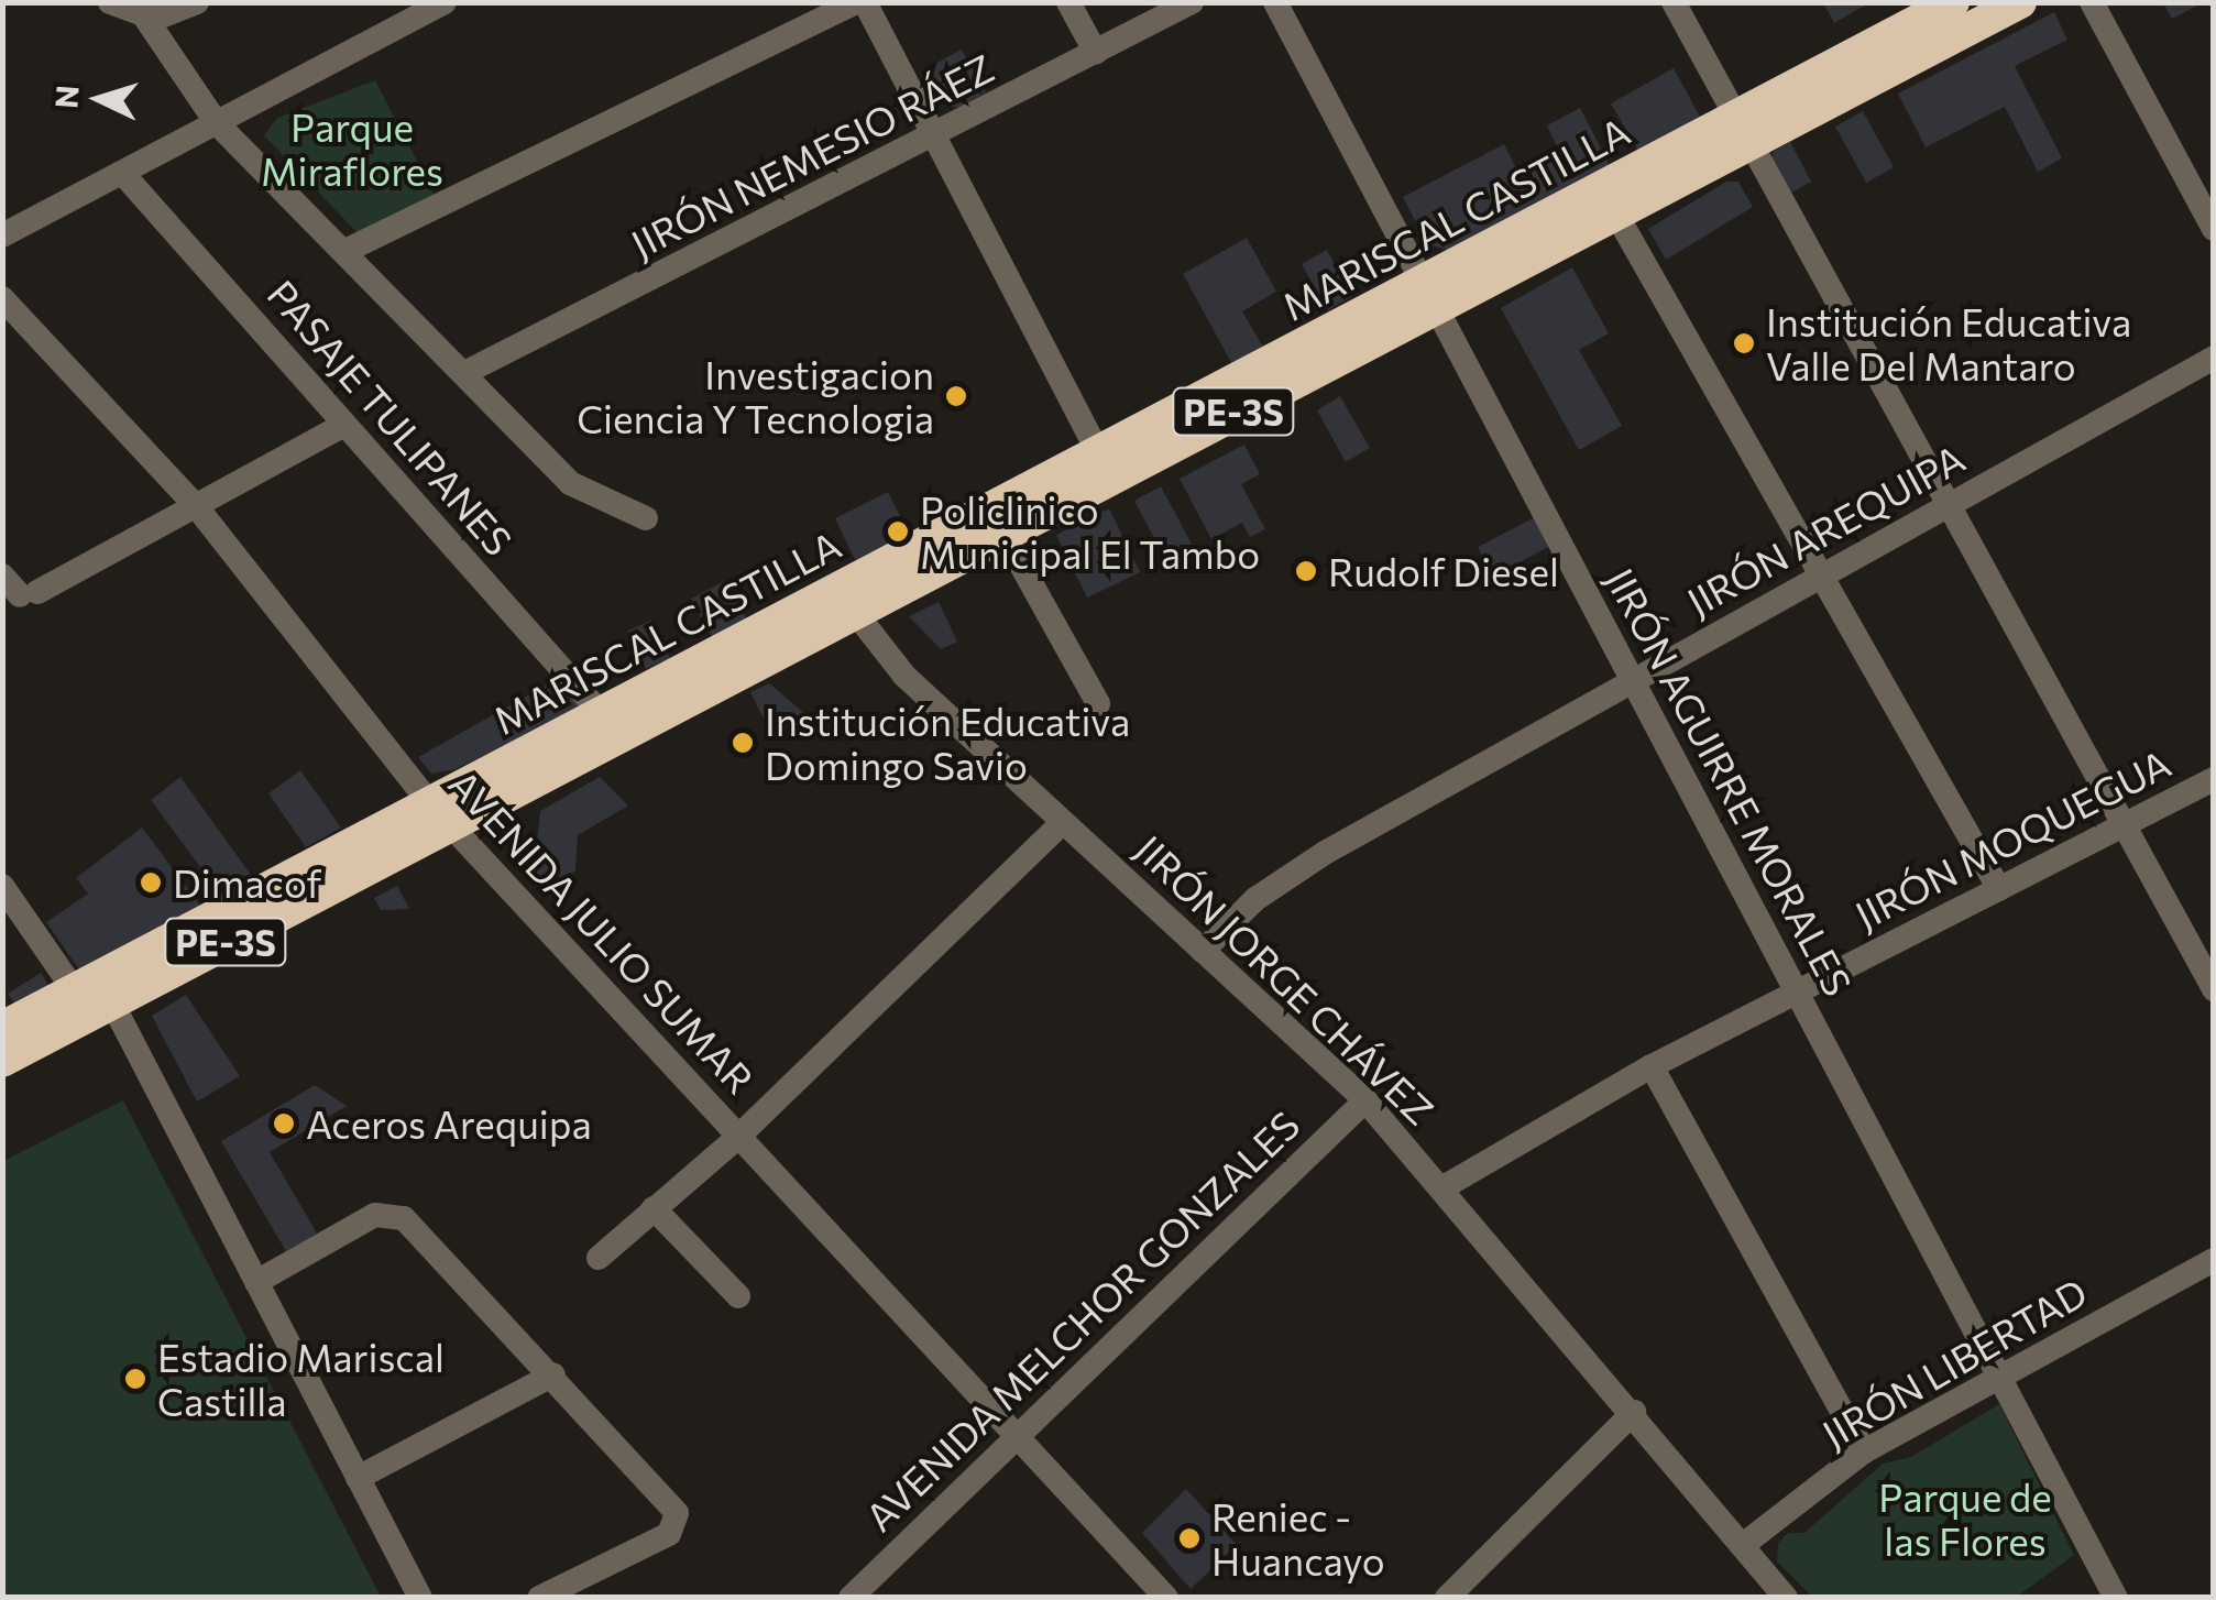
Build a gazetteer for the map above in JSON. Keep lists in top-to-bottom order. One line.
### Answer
{"streets":{"highway":["MARISCAL CASTILLA","PE-3S"],"street":["JIRÓN NEMESIO RÁEZ","PASAJE TULIPANES","JIRÓN AREQUIPA","JIRÓN AGUIRRE MORALES","JIRÓN MOQUEGUA","AVENIDA JULIO SUMAR","JIRÓN JORGE CHÁVEZ","AVENIDA MELCHOR GONZALES","JIRÓN LIBERTAD"]},"crossings":[["MARISCAL CASTILLA","PE-3S"],["MARISCAL CASTILLA","PASAJE TULIPANES"],["MARISCAL CASTILLA","JIRÓN AGUIRRE MORALES"],["MARISCAL CASTILLA","AVENIDA JULIO SUMAR"],["MARISCAL CASTILLA","JIRÓN JORGE CHÁVEZ"],["PE-3S","AVENIDA JULIO SUMAR"],["JIRÓN AREQUIPA","JIRÓN AGUIRRE MORALES"],["JIRÓN AREQUIPA","JIRÓN JORGE CHÁVEZ"],["JIRÓN AGUIRRE MORALES","JIRÓN MOQUEGUA"],["JIRÓN AGUIRRE MORALES","JIRÓN LIBERTAD"],["JIRÓN MOQUEGUA","JIRÓN JORGE CHÁVEZ"],["AVENIDA JULIO SUMAR","AVENIDA MELCHOR GONZALES"],["JIRÓN JORGE CHÁVEZ","AVENIDA MELCHOR GONZALES"],["JIRÓN JORGE CHÁVEZ","JIRÓN LIBERTAD"]],"parks":["Parque Miraflores","Parque de las Flores"],"places":["Institución Educativa Valle Del Mantaro","Investigacion Ciencia Y Tecnologia","Policlinico Municipal El Tambo","Rudolf Diesel","Institución Educativa Domingo Savio","Dimacof","Aceros Arequipa","Estadio Mariscal Castilla","Reniec - Huancayo"],"north":"left"}
